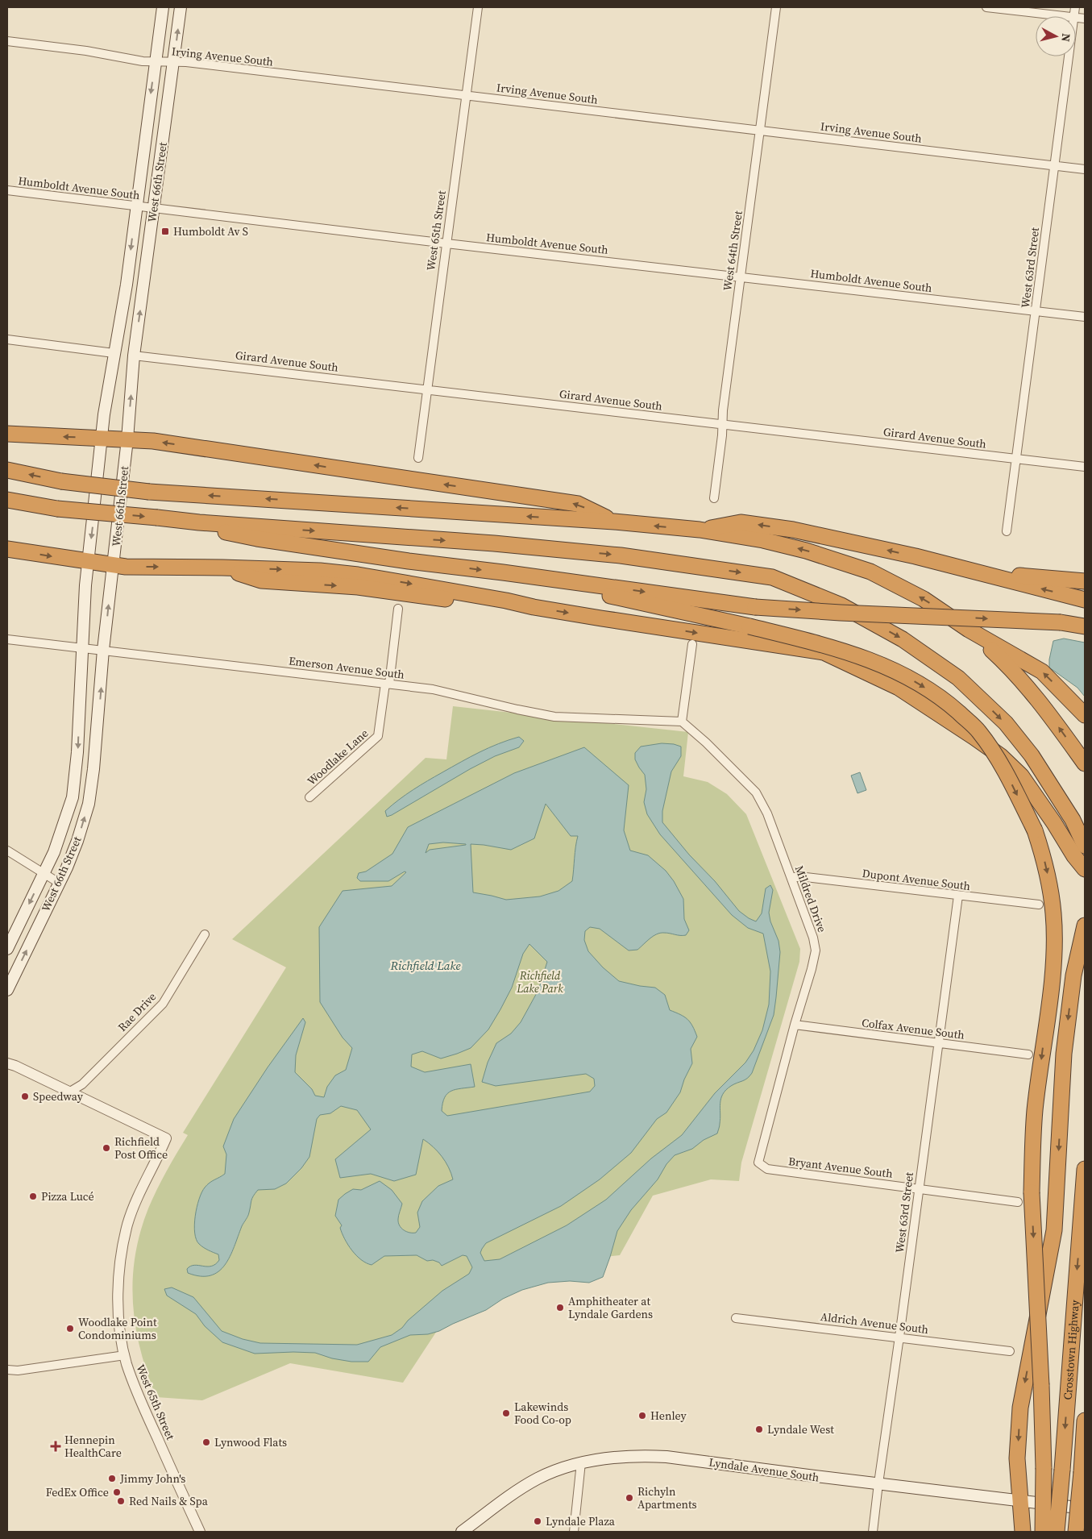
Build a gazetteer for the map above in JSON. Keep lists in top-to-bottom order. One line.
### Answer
{"streets":{"highway":["Crosstown Highway"],"main road":["West 66th Street","Lyndale Avenue South"],"street":["Irving Avenue South","Humboldt Avenue South","West 65th Street","West 64th Street","West 63rd Street","Girard Avenue South","Emerson Avenue South","Woodlake Lane","Dupont Avenue South","Mildred Drive","Rae Drive","Colfax Avenue South","Bryant Avenue South","Aldrich Avenue South"]},"crossings":[["Irving Avenue South","West 66th Street"],["Irving Avenue South","West 65th Street"],["Irving Avenue South","West 64th Street"],["Irving Avenue South","West 63rd Street"],["West 66th Street","Humboldt Avenue South"],["West 66th Street","Girard Avenue South"],["West 66th Street","Emerson Avenue South"],["Humboldt Avenue South","West 65th Street"],["Humboldt Avenue South","West 64th Street"],["Humboldt Avenue South","West 63rd Street"],["West 65th Street","Girard Avenue South"],["West 65th Street","Rae Drive"],["West 64th Street","Girard Avenue South"],["West 63rd Street","Girard Avenue South"],["West 63rd Street","Dupont Avenue South"],["West 63rd Street","Colfax Avenue South"],["West 63rd Street","Bryant Avenue South"],["West 63rd Street","Aldrich Avenue South"],["West 63rd Street","Lyndale Avenue South"],["Emerson Avenue South","Woodlake Lane"],["Emerson Avenue South","Mildred Drive"],["Dupont Avenue South","Mildred Drive"],["Mildred Drive","Colfax Avenue South"],["Mildred Drive","Bryant Avenue South"]],"water":["Richfield Lake"],"parks":["Richfield Lake Park"],"places":{"transit":["Humboldt Av S"],"other":["Speedway","Richfield Post Office","Pizza Lucé","Amphitheater at Lyndale Gardens","Woodlake Point Condominiums","Lakewinds Food Co-op","Henley","Lyndale West","Lynwood Flats","Jimmy John's","FedEx Office","Richyln Apartments","Red Nails & Spa","Lyndale Plaza"],"health":["Hennepin HealthCare"]},"north":"right"}
